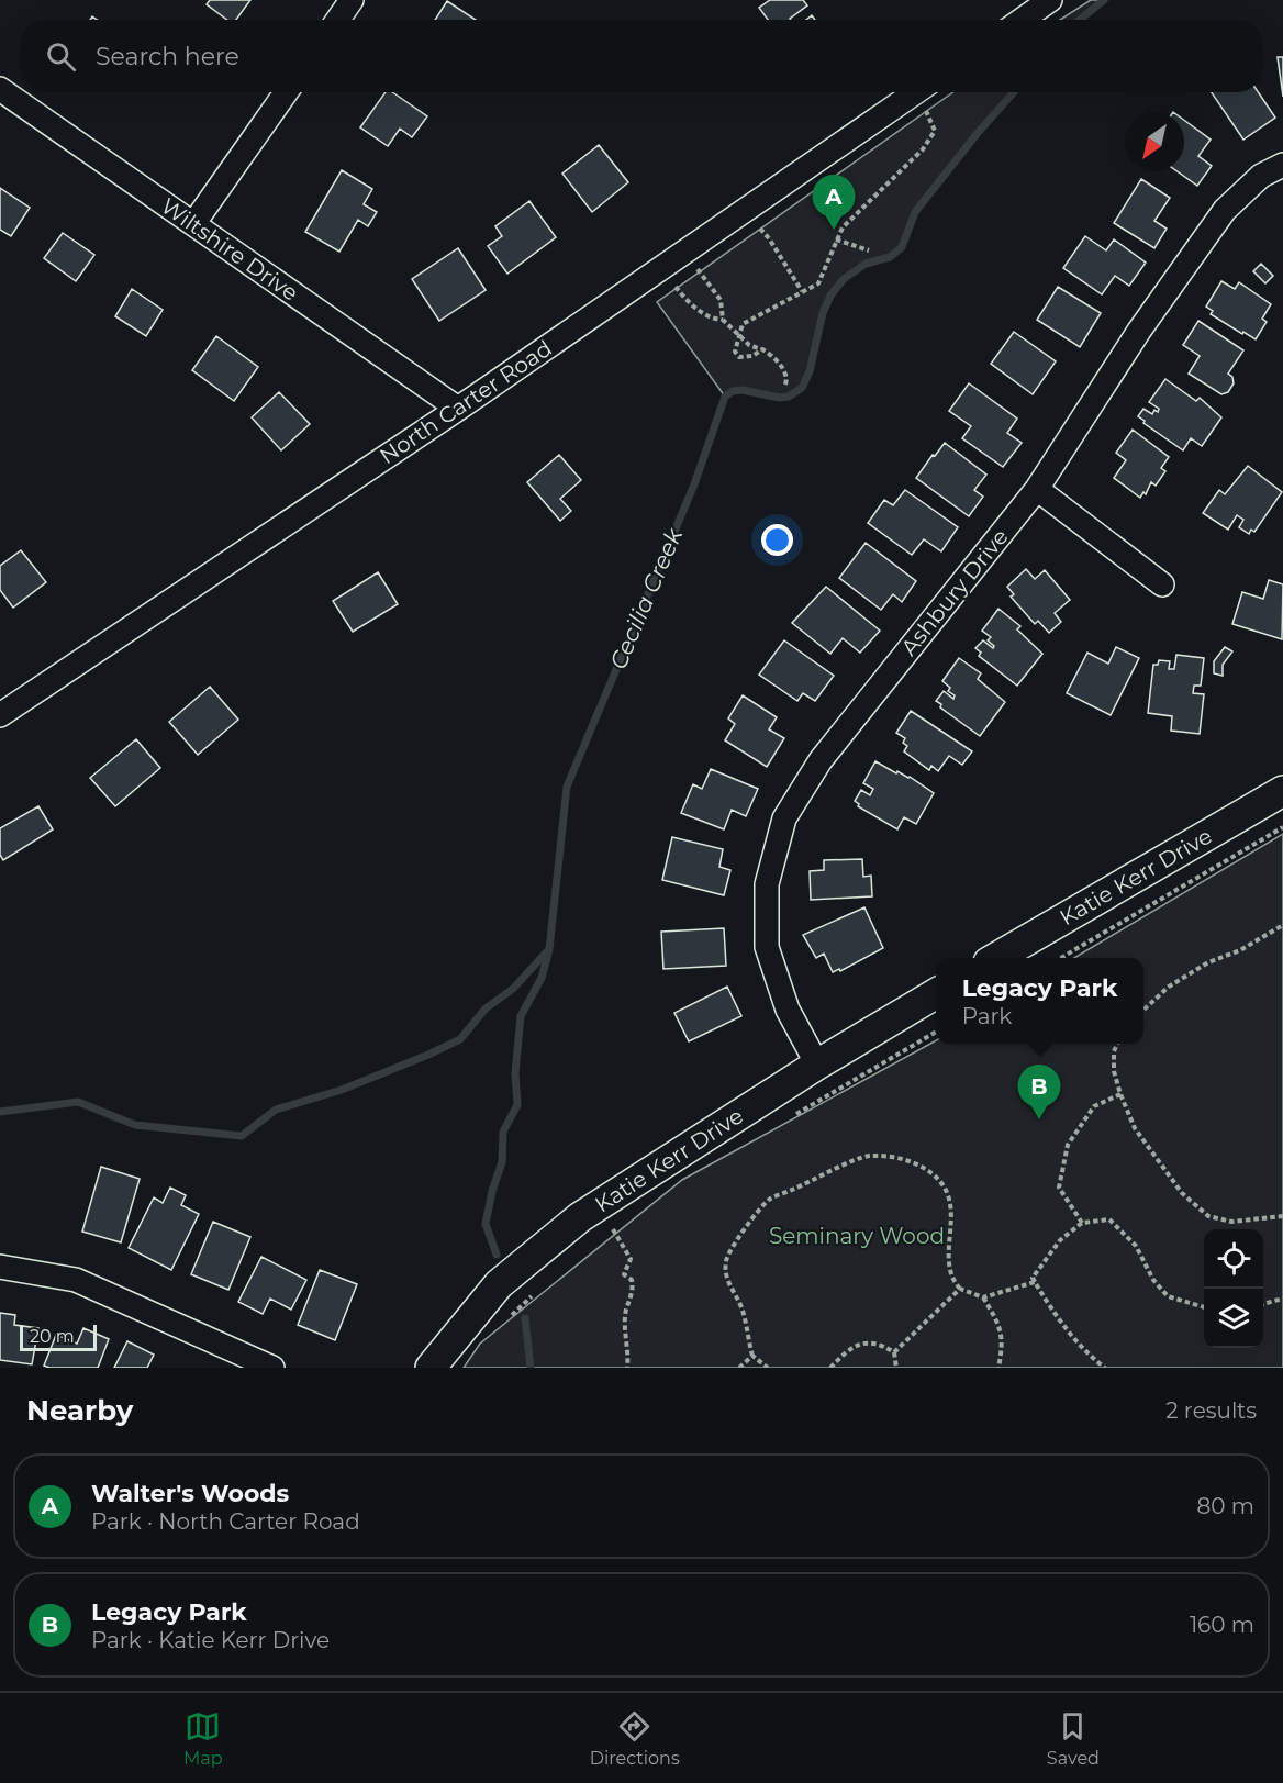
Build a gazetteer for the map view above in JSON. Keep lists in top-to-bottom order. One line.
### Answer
{"streets":{"street":["Wiltshire Drive","North Carter Road","Ashbury Drive","Katie Kerr Drive"]},"crossings":[["Wiltshire Drive","North Carter Road"],["Ashbury Drive","Katie Kerr Drive"]],"water":["Cecilia Creek"],"parks":["Seminary Wood"],"scale_bar":"20 m","north":"bottom left","page":{"search":"Search here","pins":["A","B"],"popup":["Legacy Park","Park"],"scale":"20 m","heading":["Nearby","2 results"],"list":[{"mark":"A","name":"Walter's Woods","note":"Park · North Carter Road","value":"80 m"},{"mark":"B","name":"Legacy Park","note":"Park · Katie Kerr Drive","value":"160 m"}],"nav":["Map","Directions","Saved"]}}
